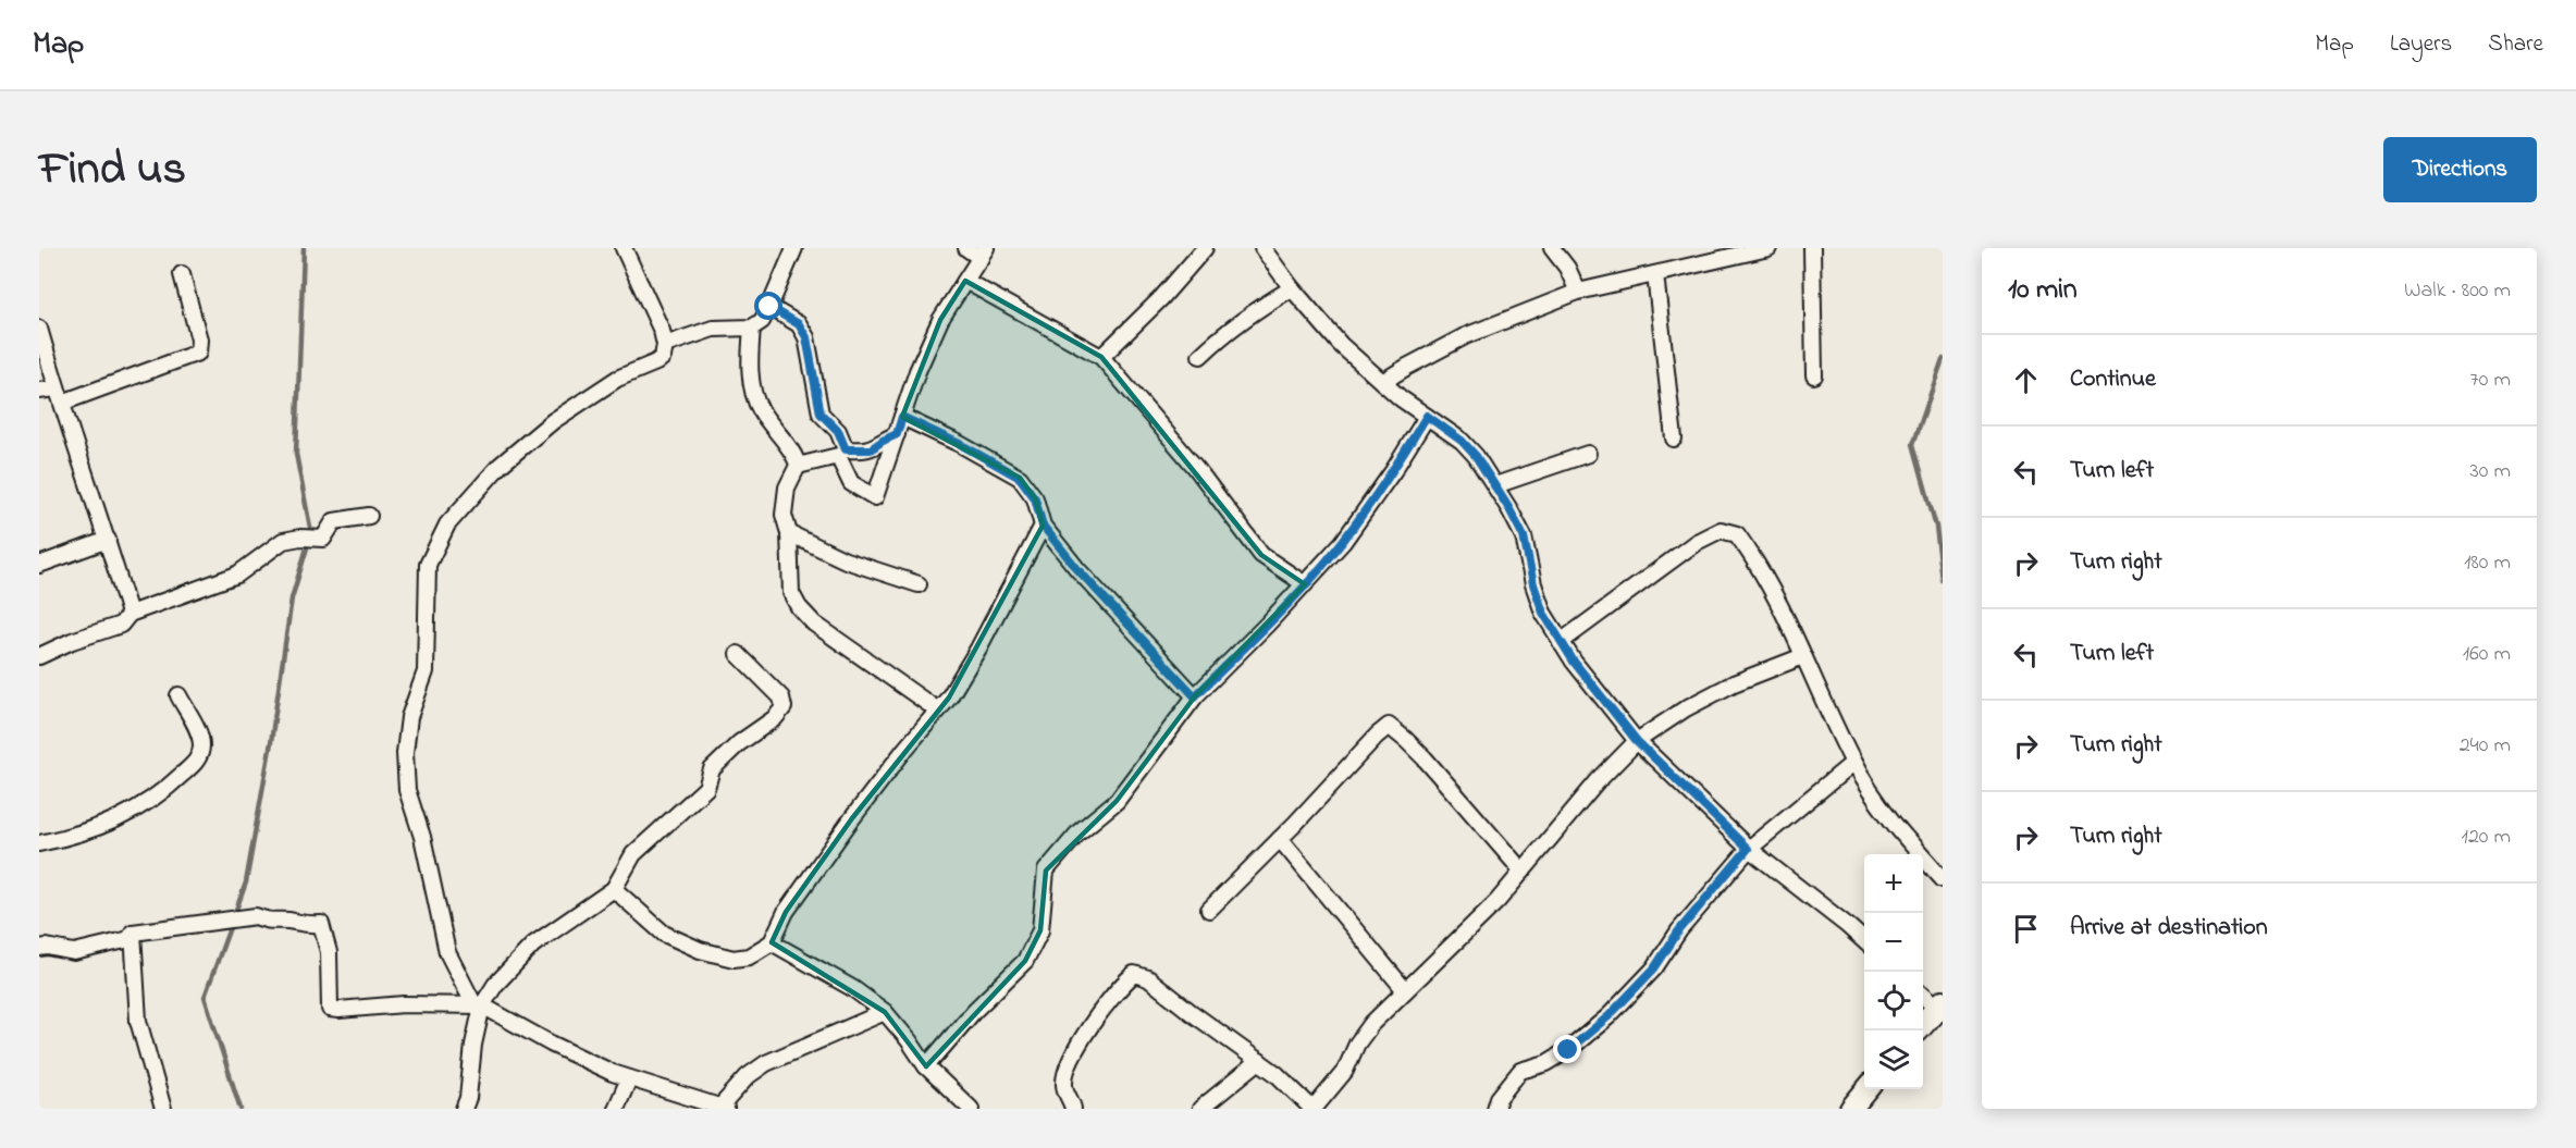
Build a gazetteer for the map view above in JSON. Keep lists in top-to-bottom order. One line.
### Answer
{"page":{"header":"Map","nav":["Map","Layers","Share"],"title":"Find us","buttons":"Directions","heading":["10 min","Walk · 800 m"],"list":[["Continue","70 m"],["Turn left","30 m"],["Turn right","180 m"],["Turn left","160 m"],["Turn right","240 m"],["Turn right","120 m"],"Arrive at destination"],"map_buttons":["+","−"]}}
